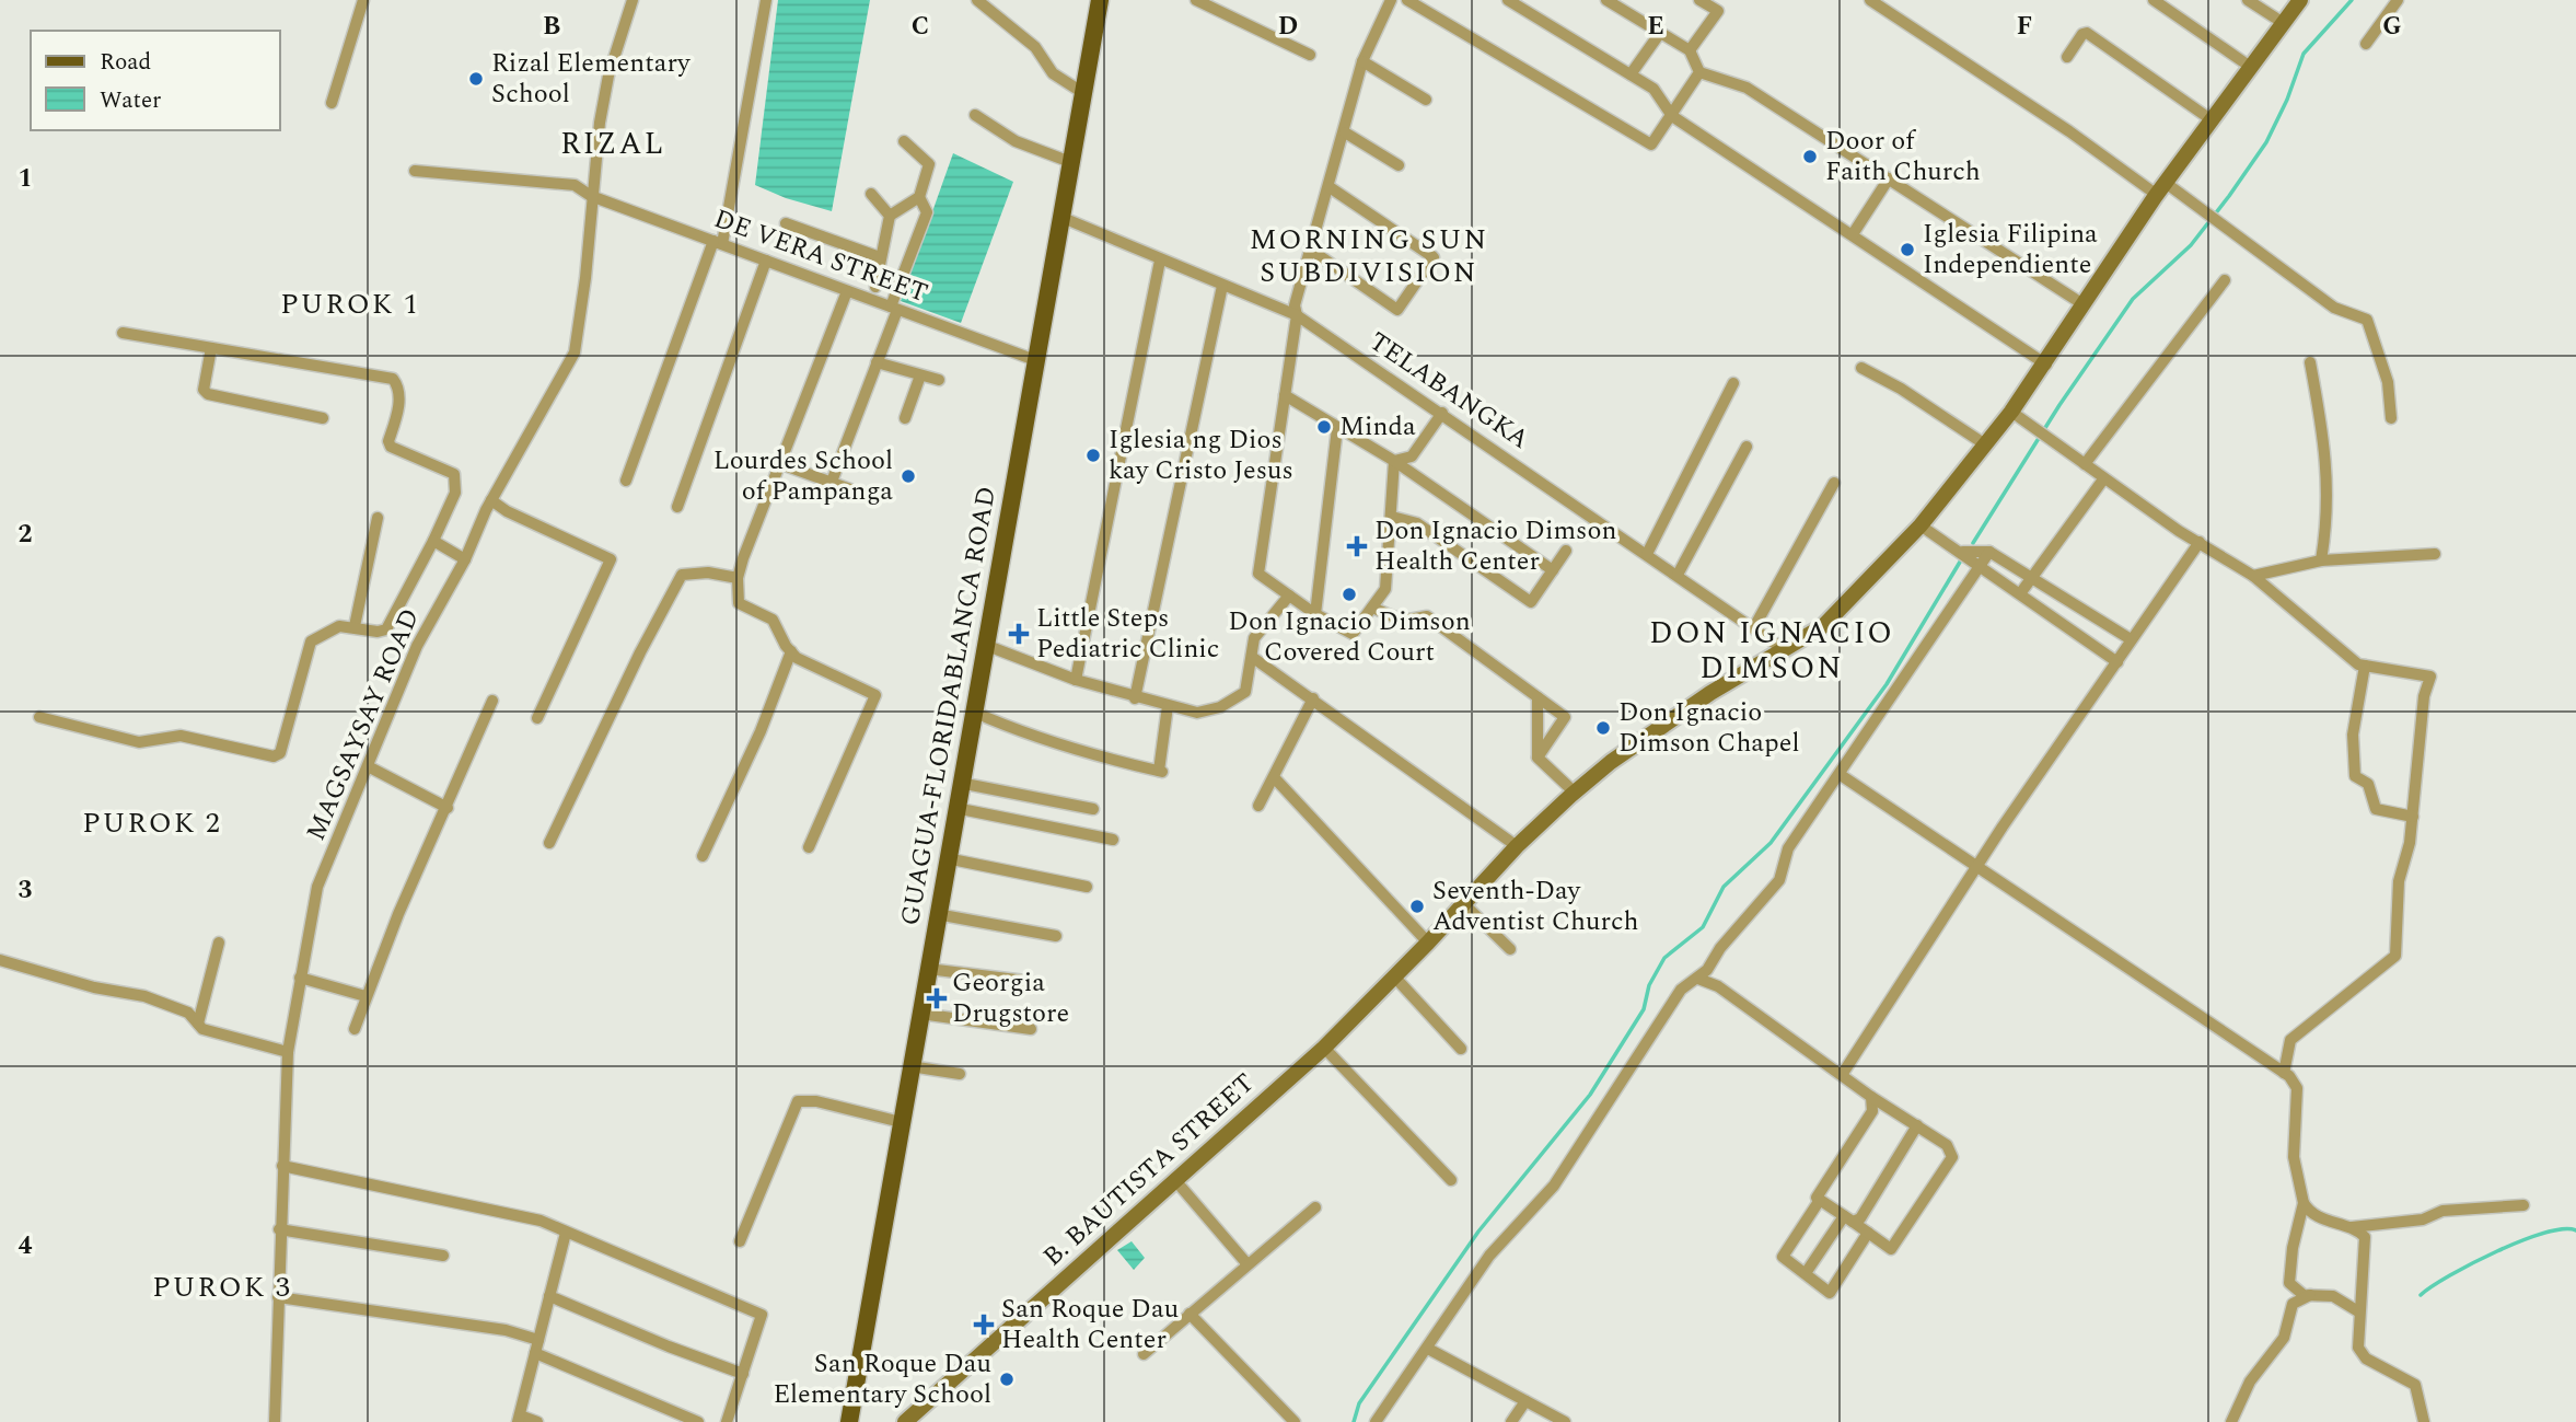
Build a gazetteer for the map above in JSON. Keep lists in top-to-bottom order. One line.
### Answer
{"streets":{"main road":["GUAGUA-FLORIDABLANCA ROAD"],"street":["DE VERA STREET","TELABANGKA","MAGSAYSAY ROAD","B. BAUTISTA STREET"]},"crossings":[["DE VERA STREET","GUAGUA-FLORIDABLANCA ROAD"],["DE VERA STREET","MAGSAYSAY ROAD"],["TELABANGKA","GUAGUA-FLORIDABLANCA ROAD"],["TELABANGKA","B. BAUTISTA STREET"]],"districts":["RIZAL","MORNING SUN SUBDIVISION","PUROK 1","DON IGNACIO DIMSON","PUROK 2","PUROK 3"],"places":{"other":["Rizal Elementary School","Door of Faith Church","Iglesia Filipina Independiente","Minda","Iglesia ng Dios kay Cristo Jesus","Lourdes School of Pampanga","Don Ignacio Dimson Covered Court","Don Ignacio Dimson Chapel","Seventh-Day Adventist Church","San Roque Dau Elementary School"],"health":["Don Ignacio Dimson Health Center","Little Steps Pediatric Clinic","Georgia Drugstore","San Roque Dau Health Center"]},"legend":["Road","Water"],"grid":{"columns":["B","C","D","E","F","G"],"rows":["1","2","3","4"]}}
